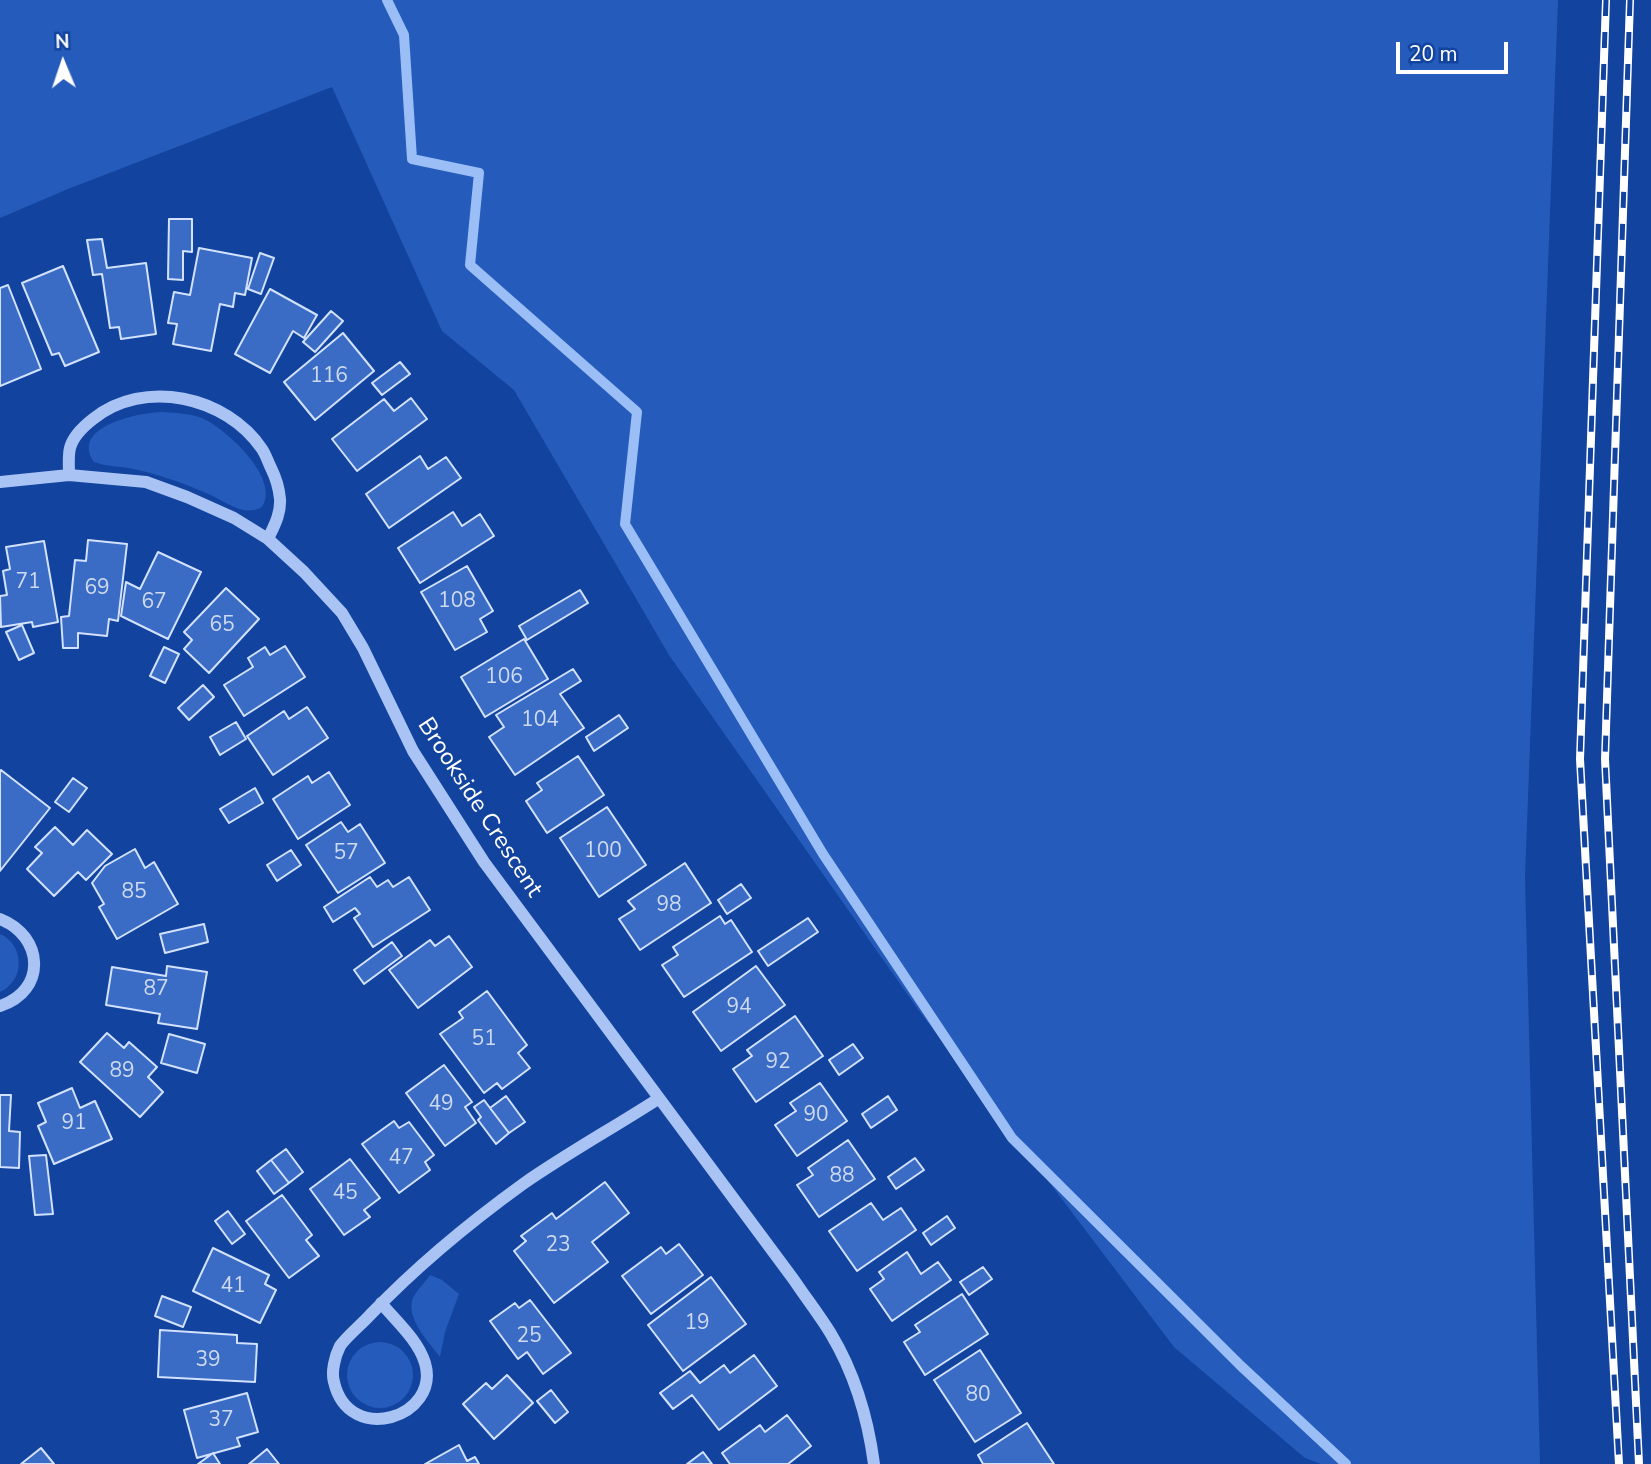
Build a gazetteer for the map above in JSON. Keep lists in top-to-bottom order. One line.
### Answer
{"streets":{"street":["Brookside Crescent"]},"house_numbers":["116","71","69","108","67","65","106","104","100","57","85","98","87","94","51","92","89","49","90","91","47","88","45","23","41","19","25","39","80","37"],"scale_bar":"20 m","north":"top"}
